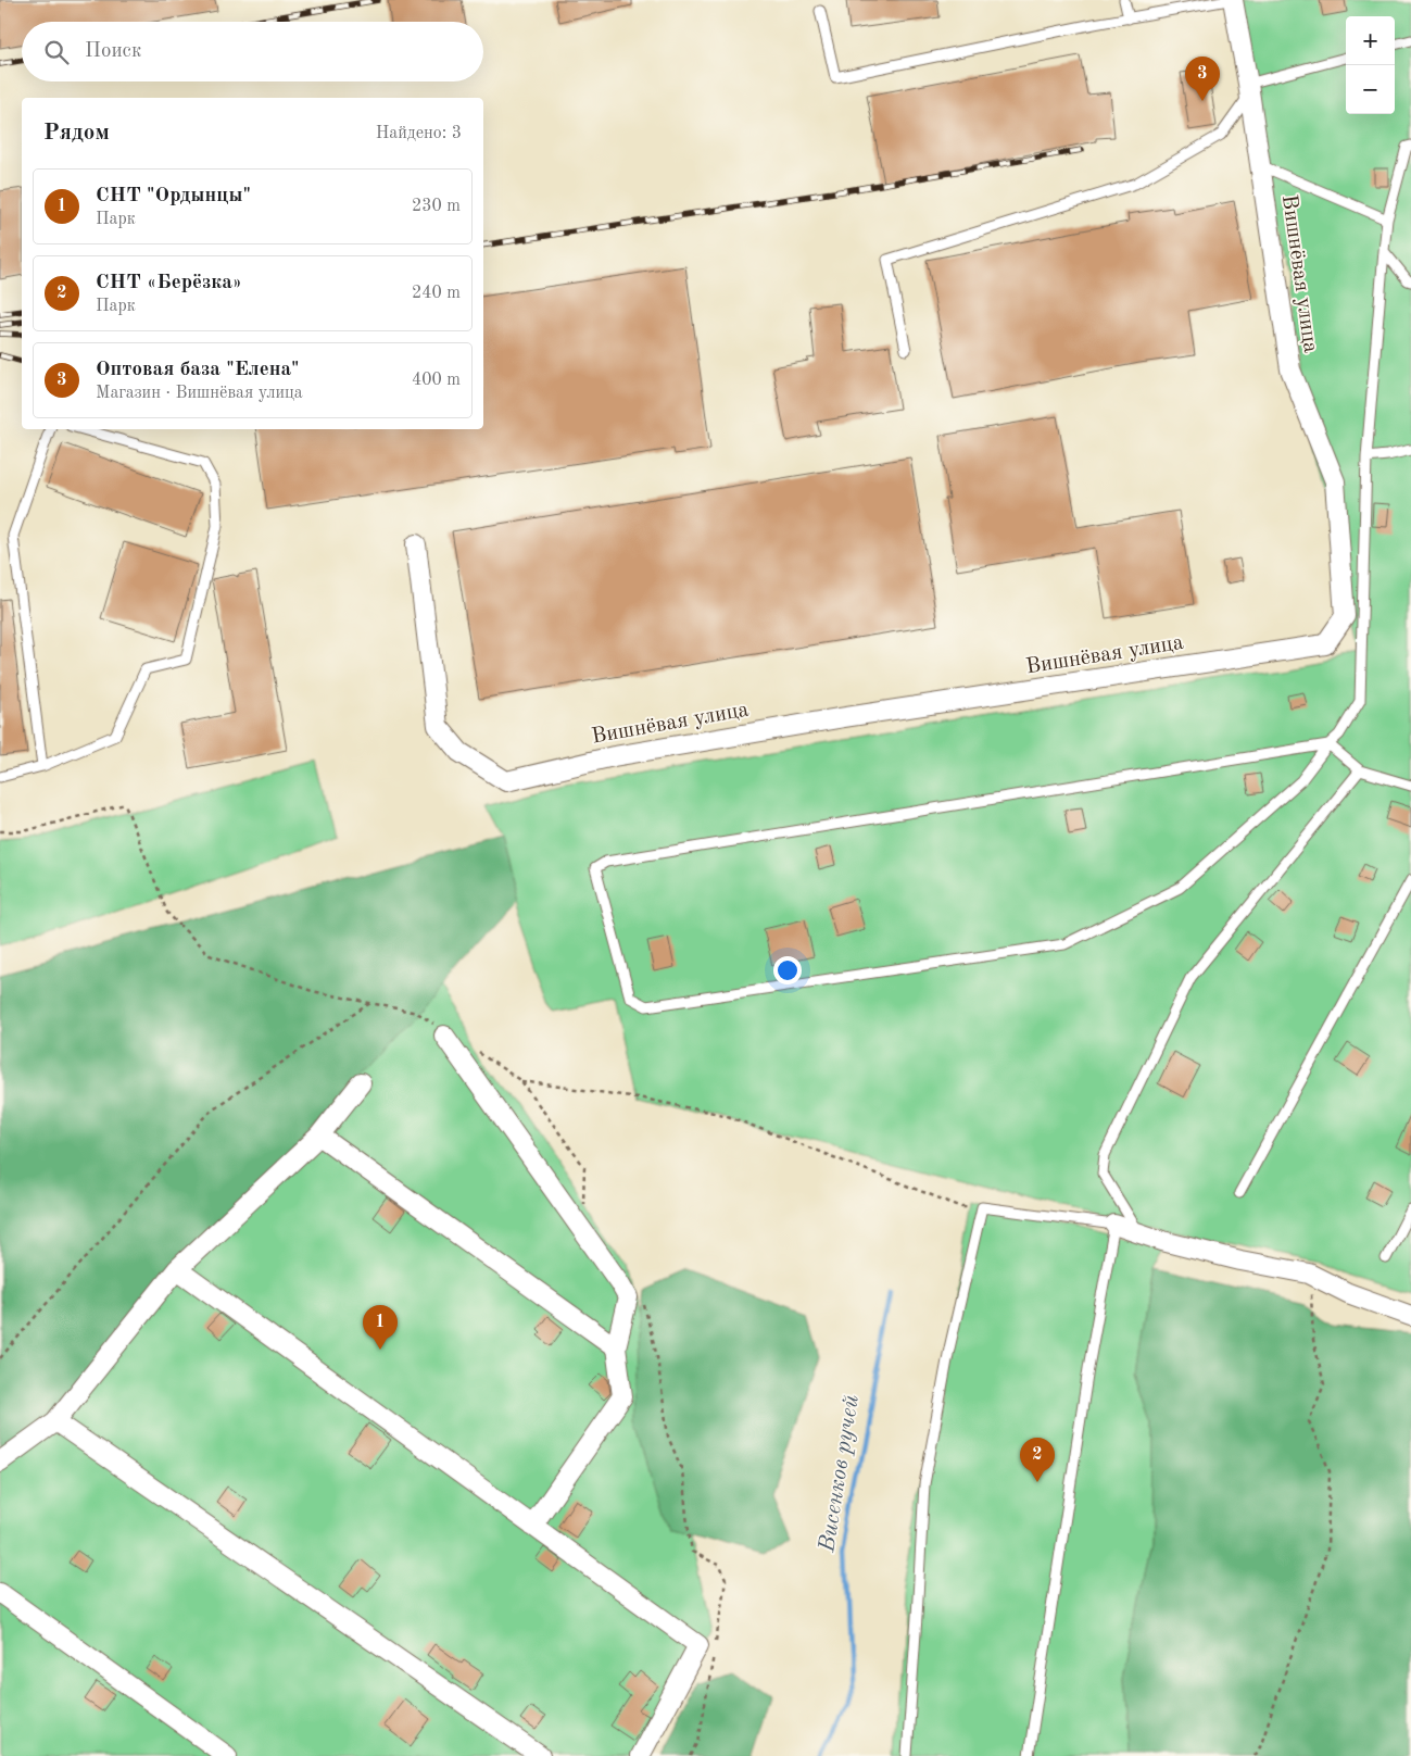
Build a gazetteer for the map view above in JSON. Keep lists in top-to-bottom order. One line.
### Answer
{"streets":{"street":["Вишнёвая улица"]},"water":["Висенков ручей"],"page":{"map_buttons":["+","−"],"search":"Поиск","pins":["3","1","2"],"heading":["Рядом","Найдено: 3"],"list":[{"mark":"1","name":"СНТ \"Ордынцы\"","note":"Парк","value":"230 m"},{"mark":"2","name":"СНТ «Берёзка»","note":"Парк","value":"240 m"},{"mark":"3","name":"Оптовая база \"Елена\"","note":"Магазин · Вишнёвая улица","value":"400 m"}]}}
